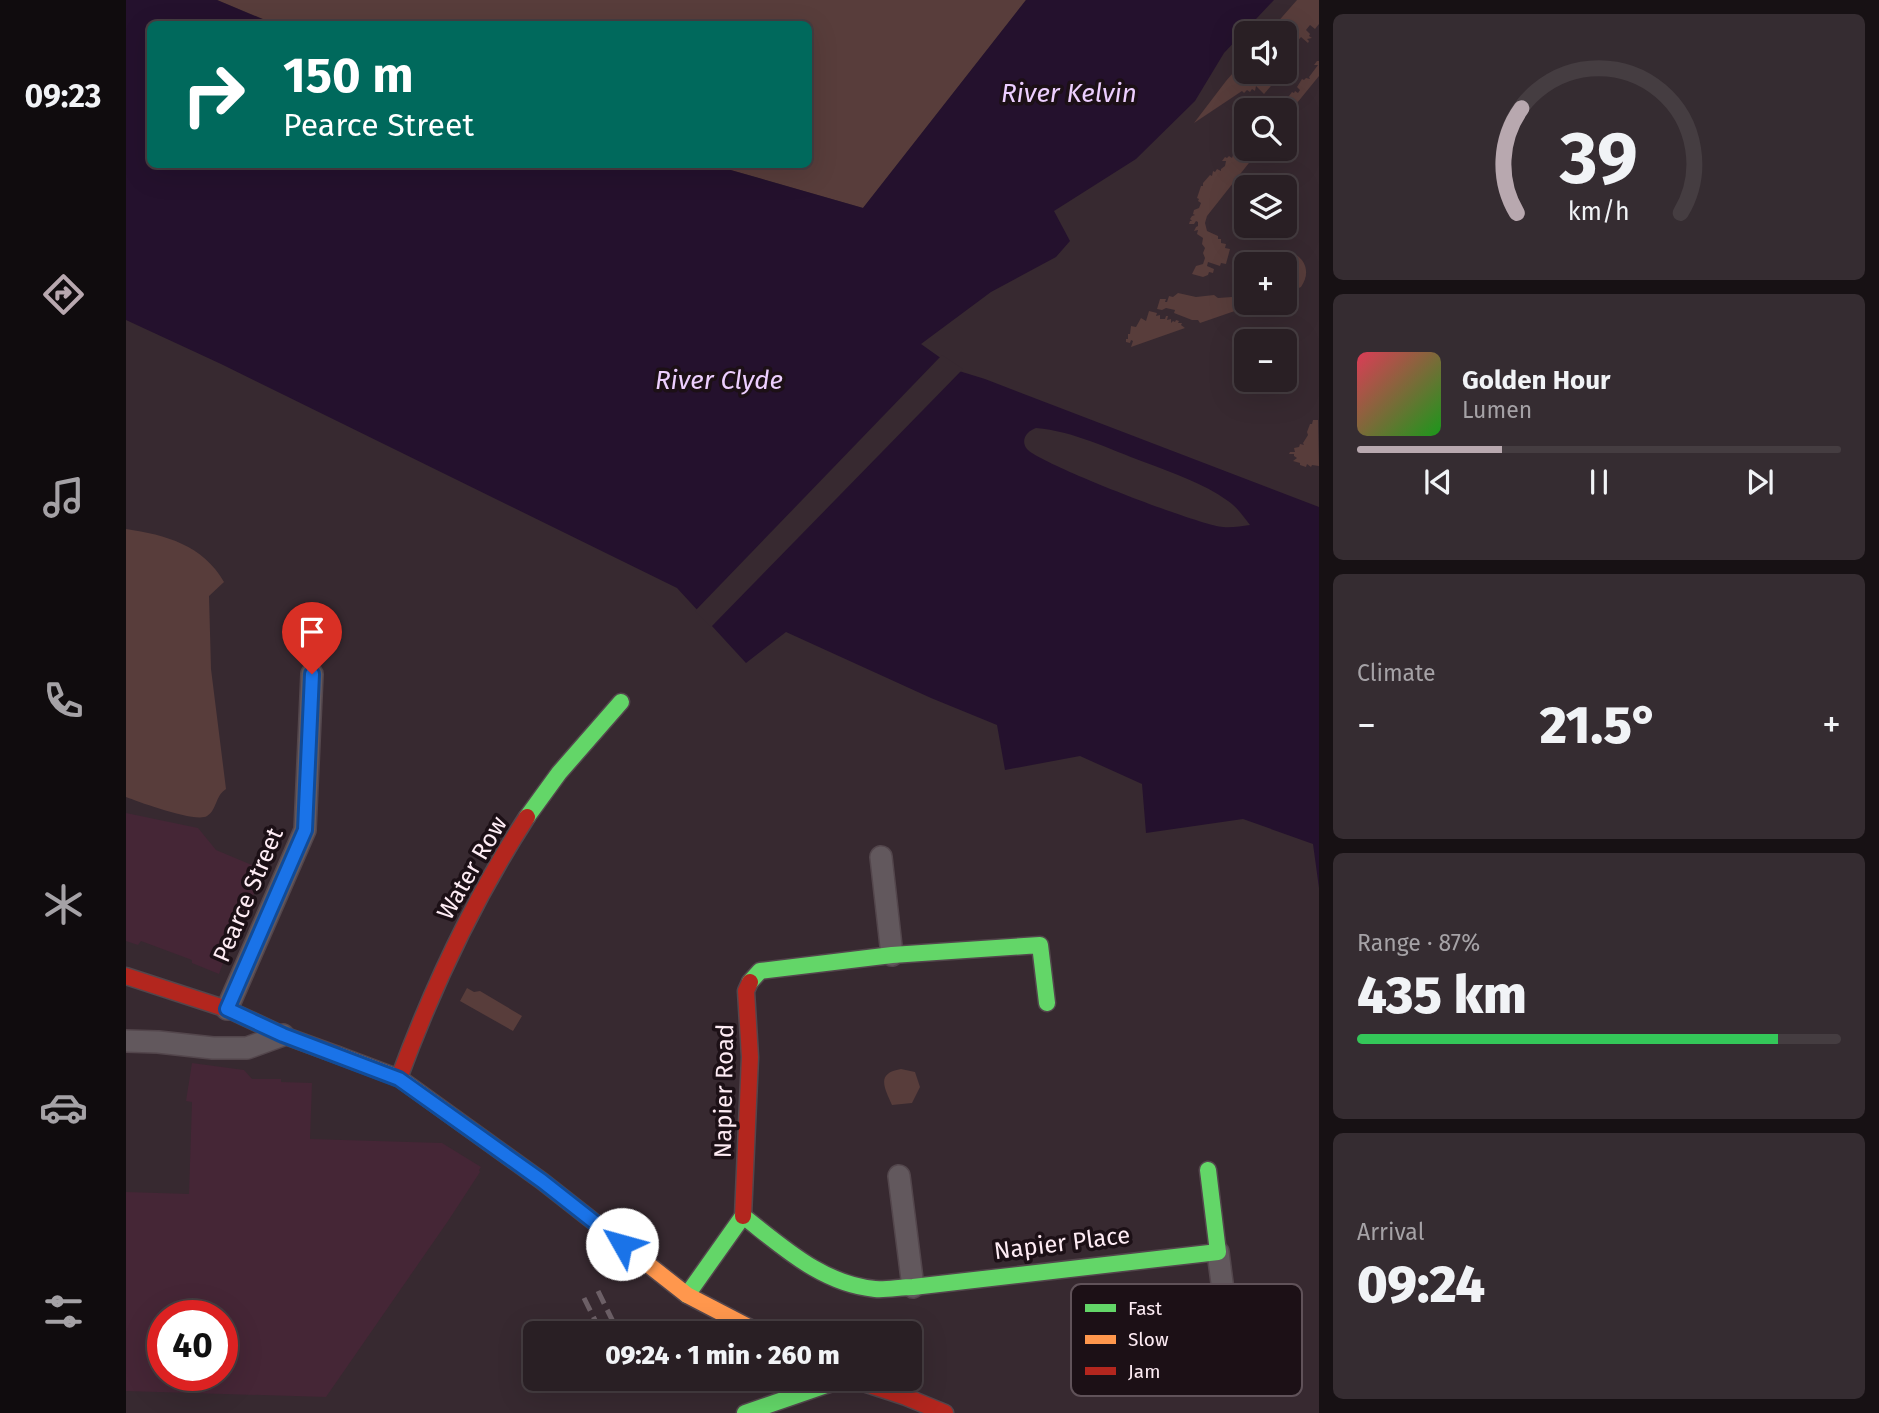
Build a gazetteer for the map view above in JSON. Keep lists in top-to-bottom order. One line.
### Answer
{"streets":{"street":["Water Row","Pearce Street","Napier Road","Napier Place"]},"crossings":[["Napier Road","Napier Place"]],"water":["River Kelvin","River Clyde"],"legend":["Fast","Slow","Jam"],"page":{"tabs":"09:23","map_buttons":["+","−"],"turn":["150 m","Pearce Street"],"song":["Golden Hour","Lumen"],"tile":["Climate",["Range · 87%","435 km"],["Arrival","09:24"]],"heat":["−","21.5°","+"],"limit":"40","trip":"09:24 · 1 min · 260 m","gauge":["39","km/h"]}}
